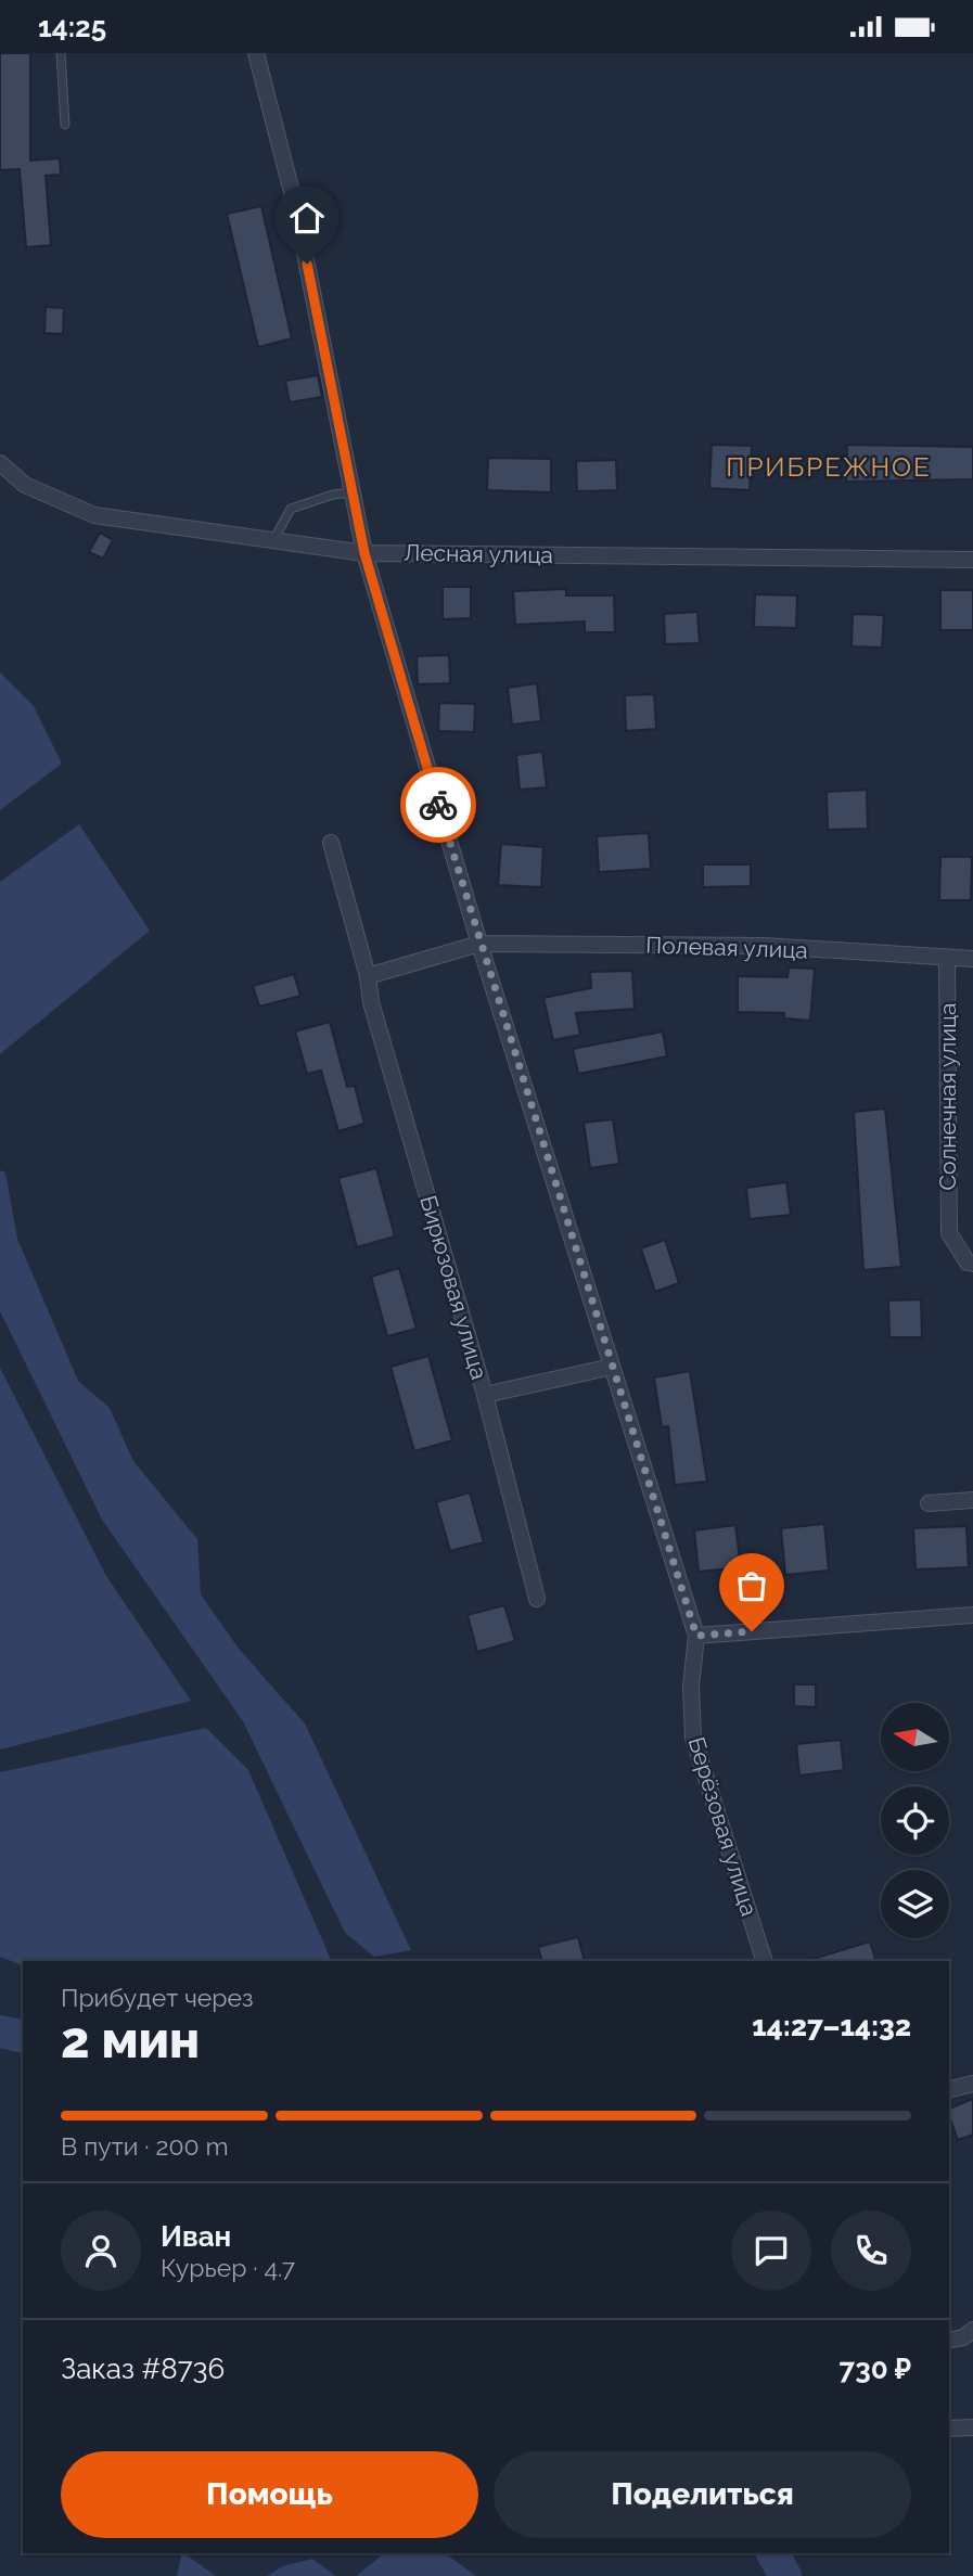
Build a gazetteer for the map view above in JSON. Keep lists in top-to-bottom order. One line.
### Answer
{"streets":{"street":["Лесная улица","Полевая улица","Солнечная улица","Бирюзовая улица","Берёзовая улица"]},"crossings":[["Лесная улица","Берёзовая улица"],["Полевая улица","Солнечная улица"],["Полевая улица","Берёзовая улица"]],"districts":["ПРИБРЕЖНОЕ"],"north":"left","page":{"status":"14:25","heading":["2 мин","Прибудет через","14:27–14:32"],"panel":["Иван","Курьер · 4.7","Заказ #8736","730 ₽"],"bar":"В пути · 200 m","buttons":["Помощь","Поделиться"]}}
